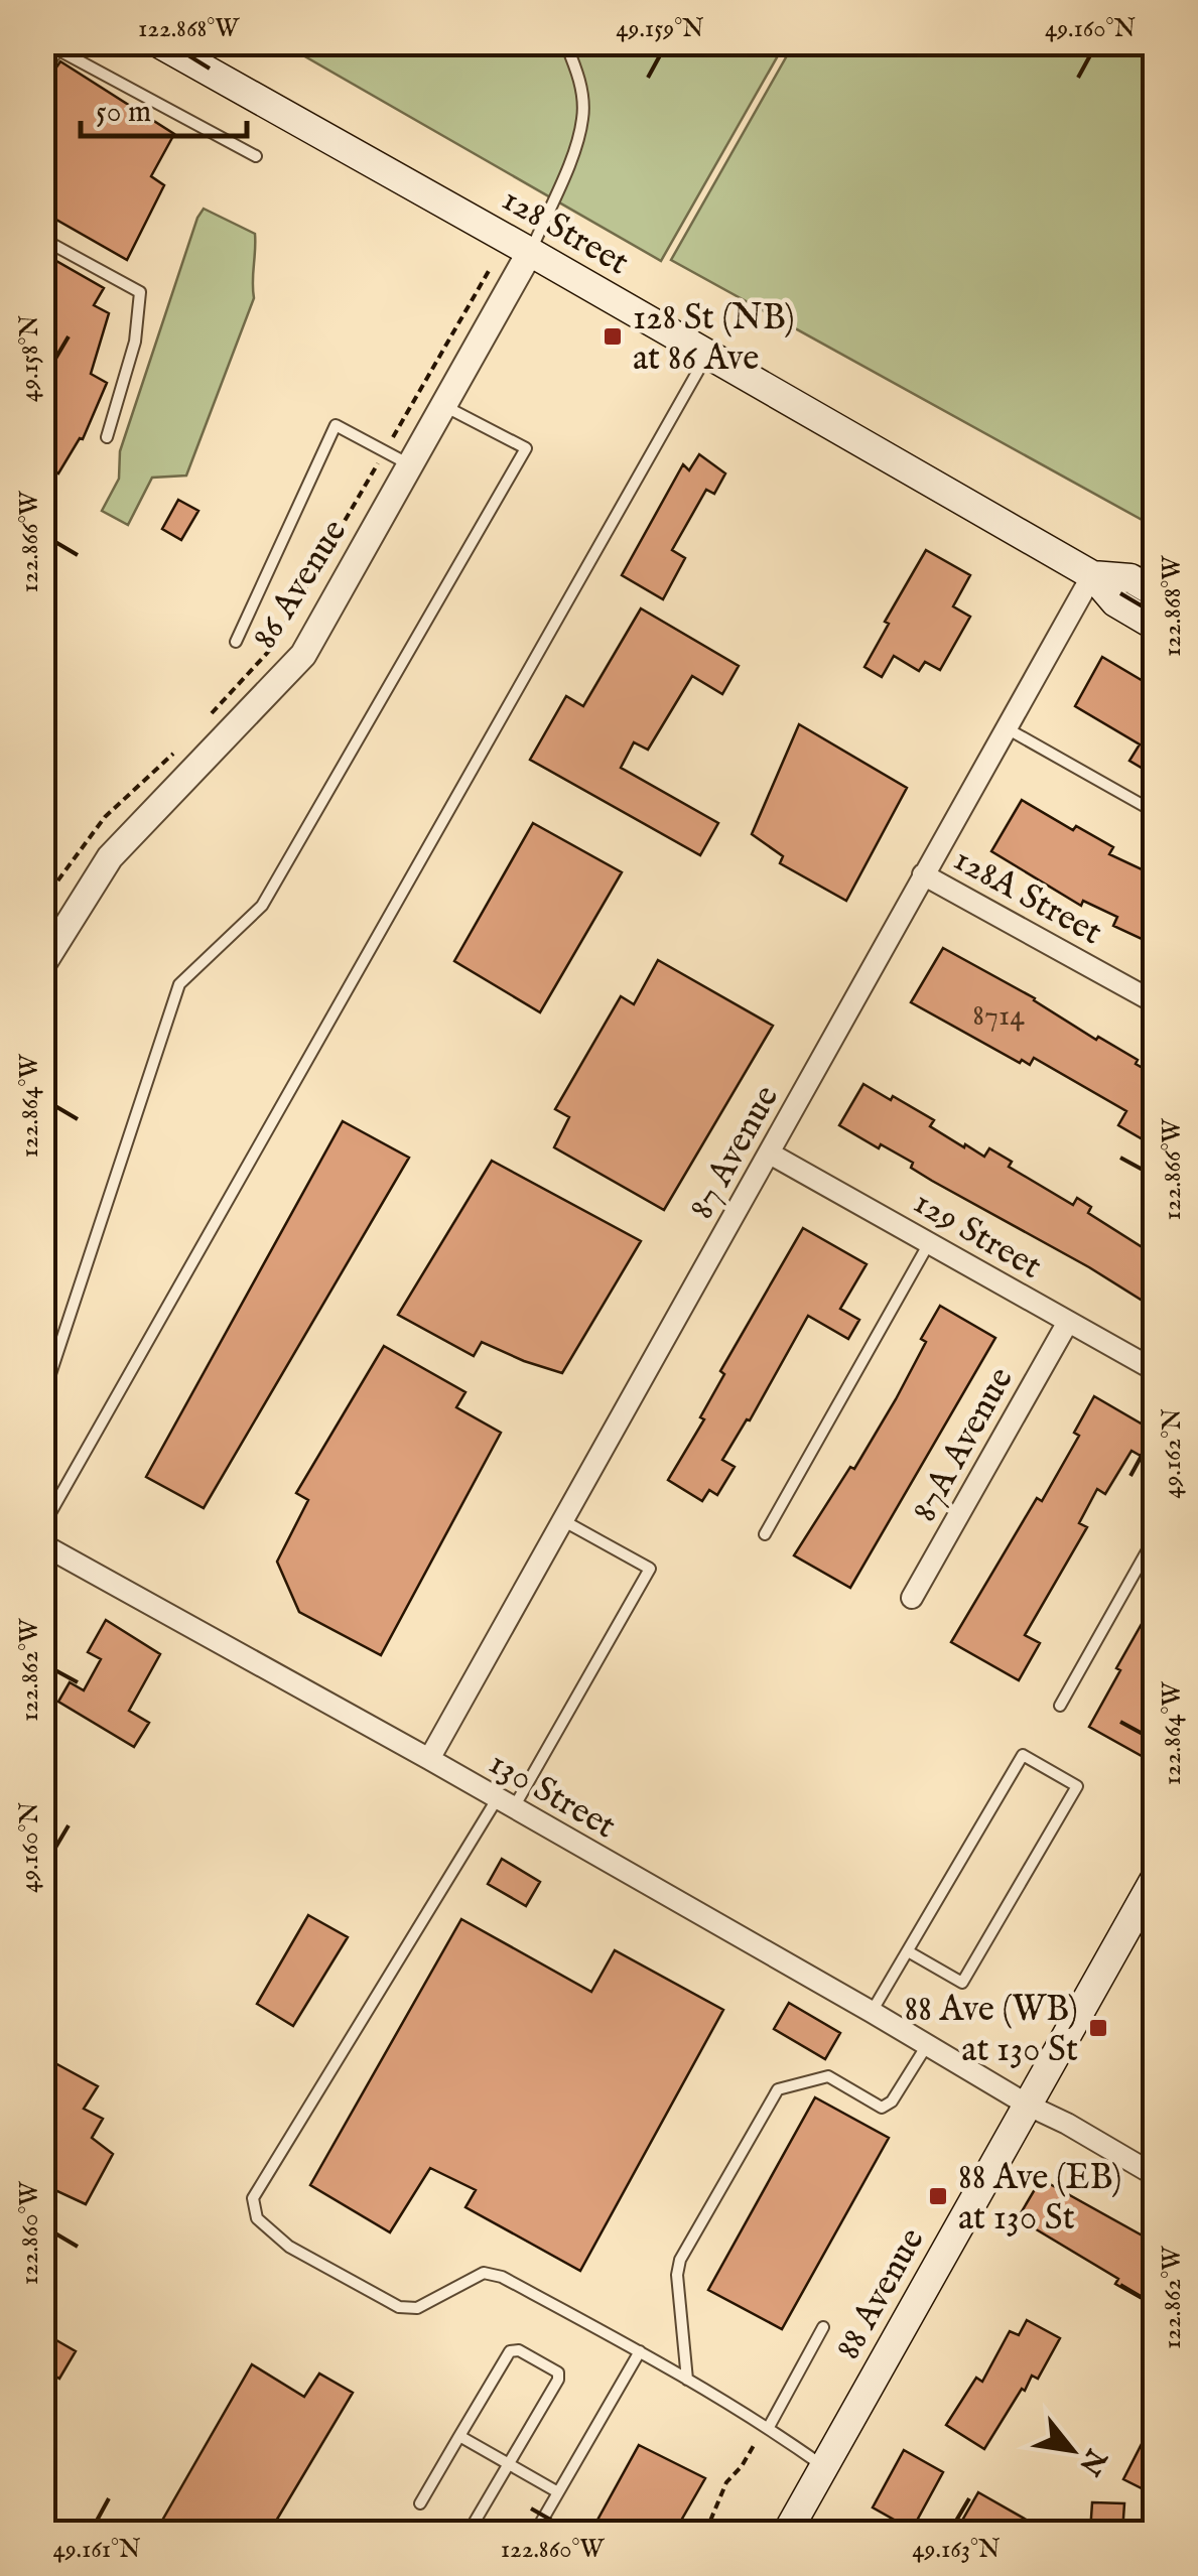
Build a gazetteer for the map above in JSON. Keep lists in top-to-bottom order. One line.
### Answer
{"streets":{"main road":["128 Street","88 Avenue"],"street":["86 Avenue","128A Street","87 Avenue","129 Street","87A Avenue","130 Street"]},"crossings":[["128 Street","86 Avenue"],["128 Street","87 Avenue"],["128A Street","87 Avenue"],["87 Avenue","129 Street"],["87 Avenue","130 Street"],["129 Street","87A Avenue"],["130 Street","88 Avenue"]],"places":{"transit":["128 St (NB) at 86 Ave","88 Ave (WB) at 130 St","88 Ave (EB) at 130 St"]},"house_numbers":["8714"],"scale_bar":"50 m","north":"bottom right","coordinates":["122.868°W","49.159°N","49.160°N","49.158°N","122.866°W","122.864°W","49.162°N","122.862°W","122.860°W","49.161°N","49.163°N"]}
